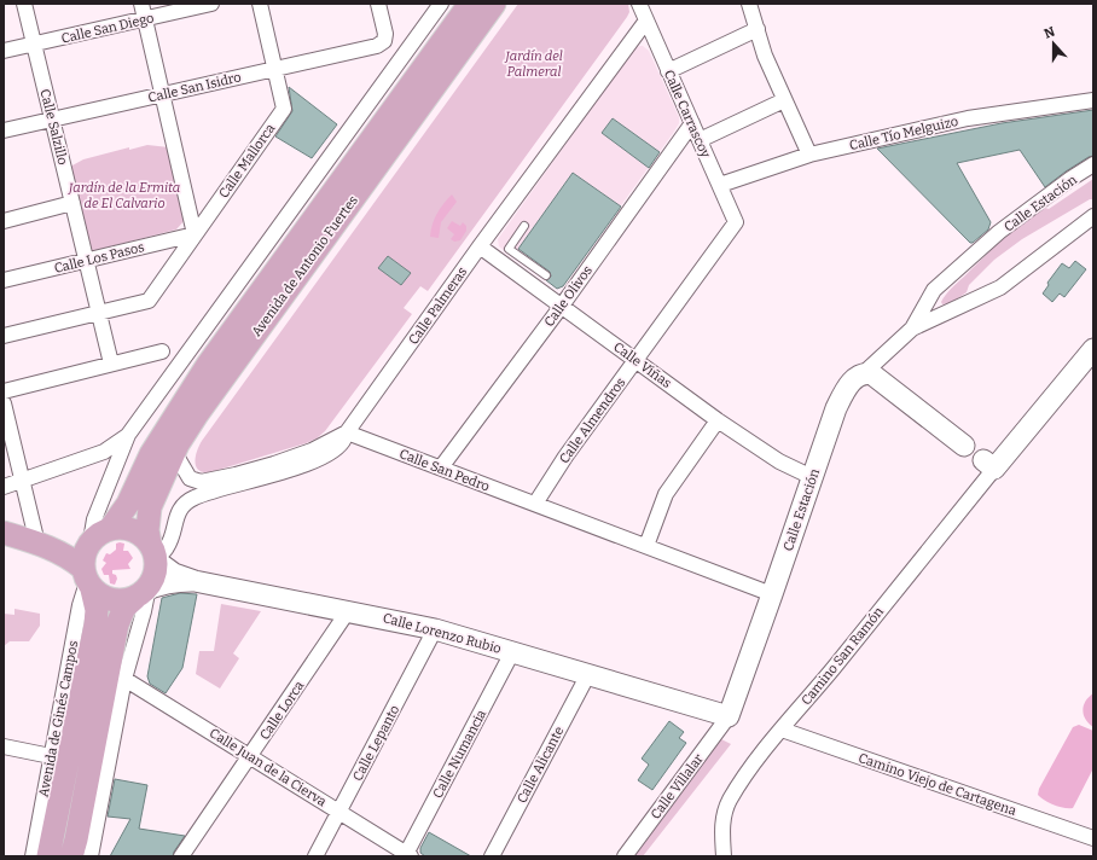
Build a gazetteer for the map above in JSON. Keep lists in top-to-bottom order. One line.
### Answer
{"streets":{"main road":["Calle Estación","Avenida de Antonio Fuertes","Calle Lorenzo Rubio","Avenida de Ginés Campos"],"street":["Calle San Diego","Calle San Isidro","Calle Carrascoy","Calle Salzillo","Calle Tío Melguizo","Calle Mallorca","Calle Los Pasos","Calle Olivos","Calle Palmeras","Calle Viñas","Calle Almendros","Calle San Pedro","Camino San Ramón","Calle Lorca","Calle Lepanto","Calle Numancia","Calle Alicante","Calle Juan de la Cierva","Camino Viejo de Cartagena","Calle Villalar"]},"crossings":[["Calle San Diego","Calle Salzillo"],["Calle San Isidro","Calle Salzillo"],["Calle San Isidro","Calle Mallorca"],["Calle Carrascoy","Calle Tío Melguizo"],["Calle Carrascoy","Calle Olivos"],["Calle Carrascoy","Calle Palmeras"],["Calle Carrascoy","Calle Almendros"],["Calle Salzillo","Calle Mallorca"],["Calle Salzillo","Calle Los Pasos"],["Calle Mallorca","Calle Los Pasos"],["Calle Estación","Calle Viñas"],["Calle Estación","Calle San Pedro"],["Calle Estación","Calle Lorenzo Rubio"],["Calle Estación","Calle Villalar"],["Avenida de Antonio Fuertes","Calle Palmeras"],["Avenida de Antonio Fuertes","Calle Lorenzo Rubio"],["Avenida de Antonio Fuertes","Avenida de Ginés Campos"],["Calle Olivos","Calle Viñas"],["Calle Olivos","Calle San Pedro"],["Calle Palmeras","Calle Viñas"],["Calle Palmeras","Calle San Pedro"],["Calle Viñas","Calle Almendros"],["Calle Almendros","Calle San Pedro"],["Calle Lorenzo Rubio","Calle Lorca"],["Calle Lorenzo Rubio","Avenida de Ginés Campos"],["Calle Lorenzo Rubio","Calle Lepanto"],["Calle Lorenzo Rubio","Calle Numancia"],["Calle Lorenzo Rubio","Calle Alicante"],["Calle Lorenzo Rubio","Calle Villalar"],["Camino San Ramón","Camino Viejo de Cartagena"],["Calle Lorca","Calle Juan de la Cierva"],["Calle Lepanto","Calle Juan de la Cierva"],["Calle Numancia","Calle Juan de la Cierva"]],"parks":["Jardín del Palmeral","Jardín de la Ermita de El Calvario"],"north":"top"}
